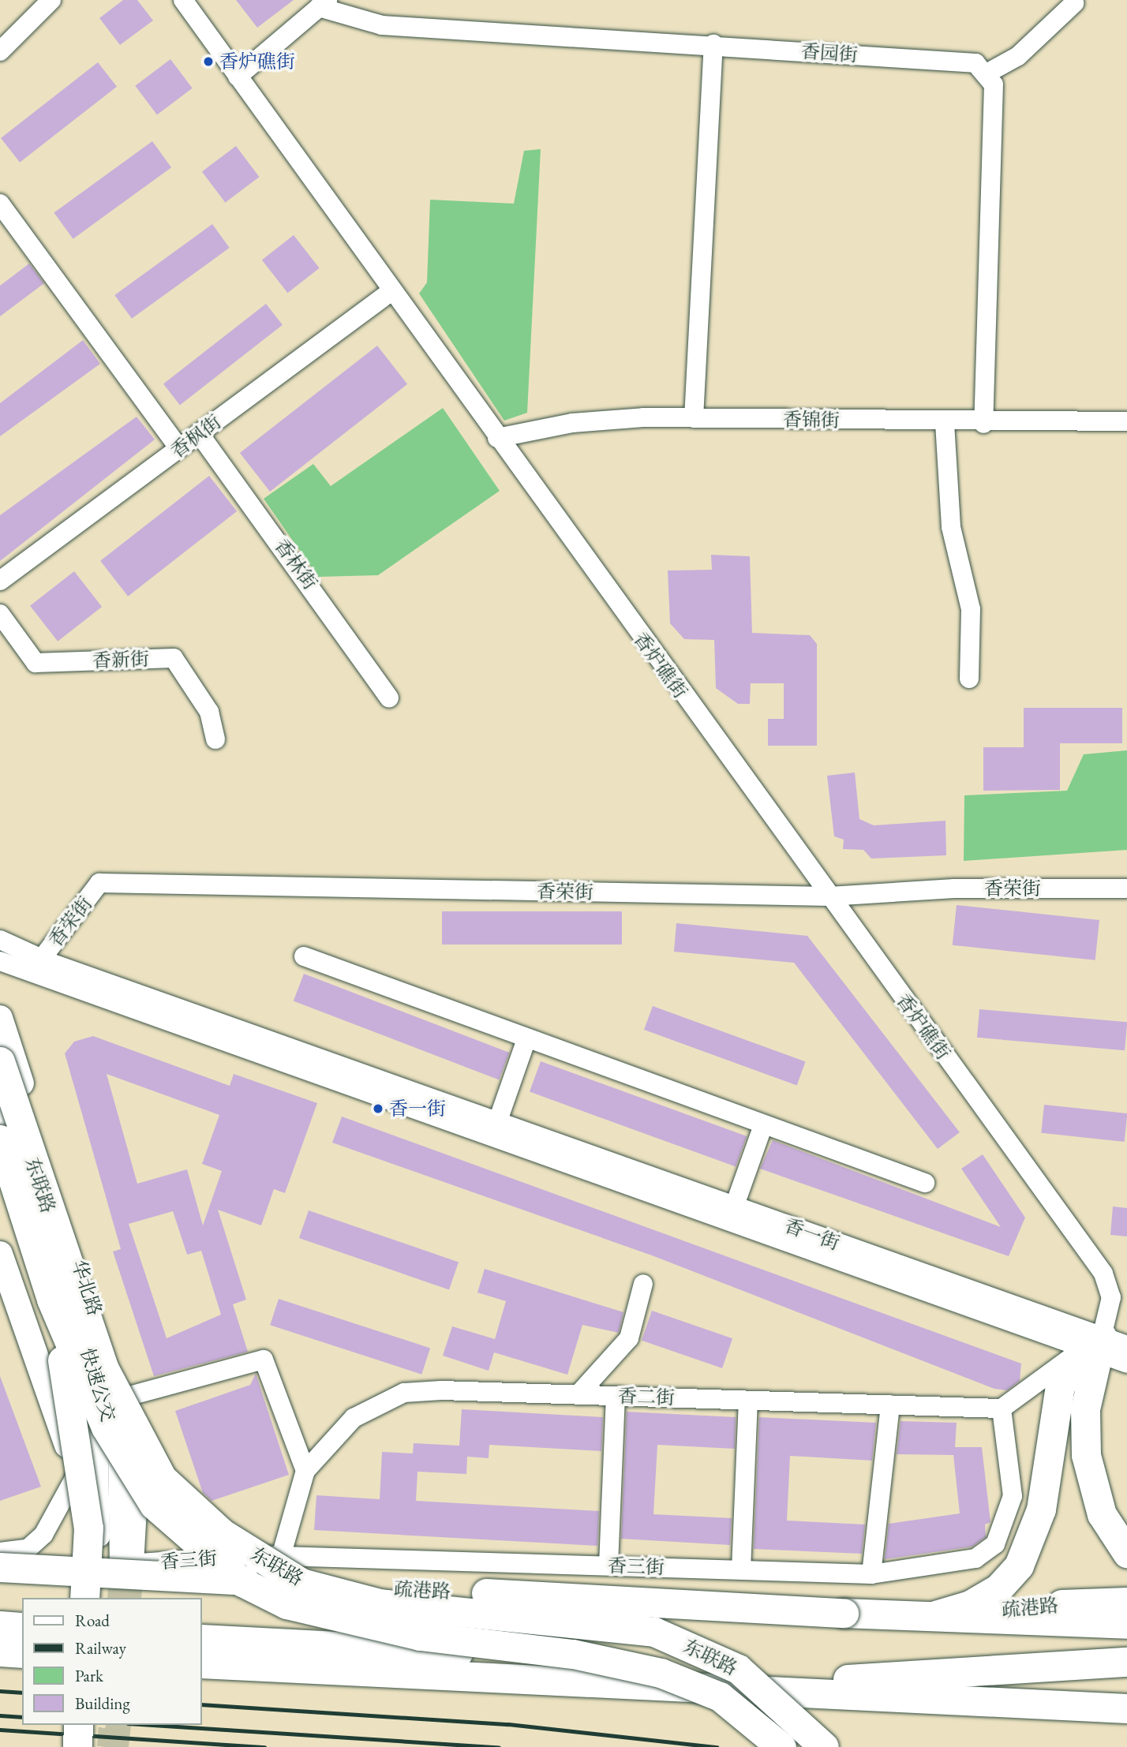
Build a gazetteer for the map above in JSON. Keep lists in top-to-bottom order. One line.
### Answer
{"streets":{"highway":["东联路","疏港路"],"main road":["华北路"],"street":["香园街","香锦街","香枫街","香林街","香新街","香炉礁街","香荣街","香一街","快速公交","香二街","香三街"]},"crossings":[["香锦街","香炉礁街"],["香枫街","香林街"],["香枫街","香炉礁街"],["香炉礁街","香荣街"],["香炉礁街","香一街"],["香荣街","香一街"],["华北路","快速公交"],["华北路","香三街"],["快速公交","香三街"],["香二街","香三街"]],"places":["香炉礁街","香一街"],"legend":["Road","Railway","Park","Building"]}
